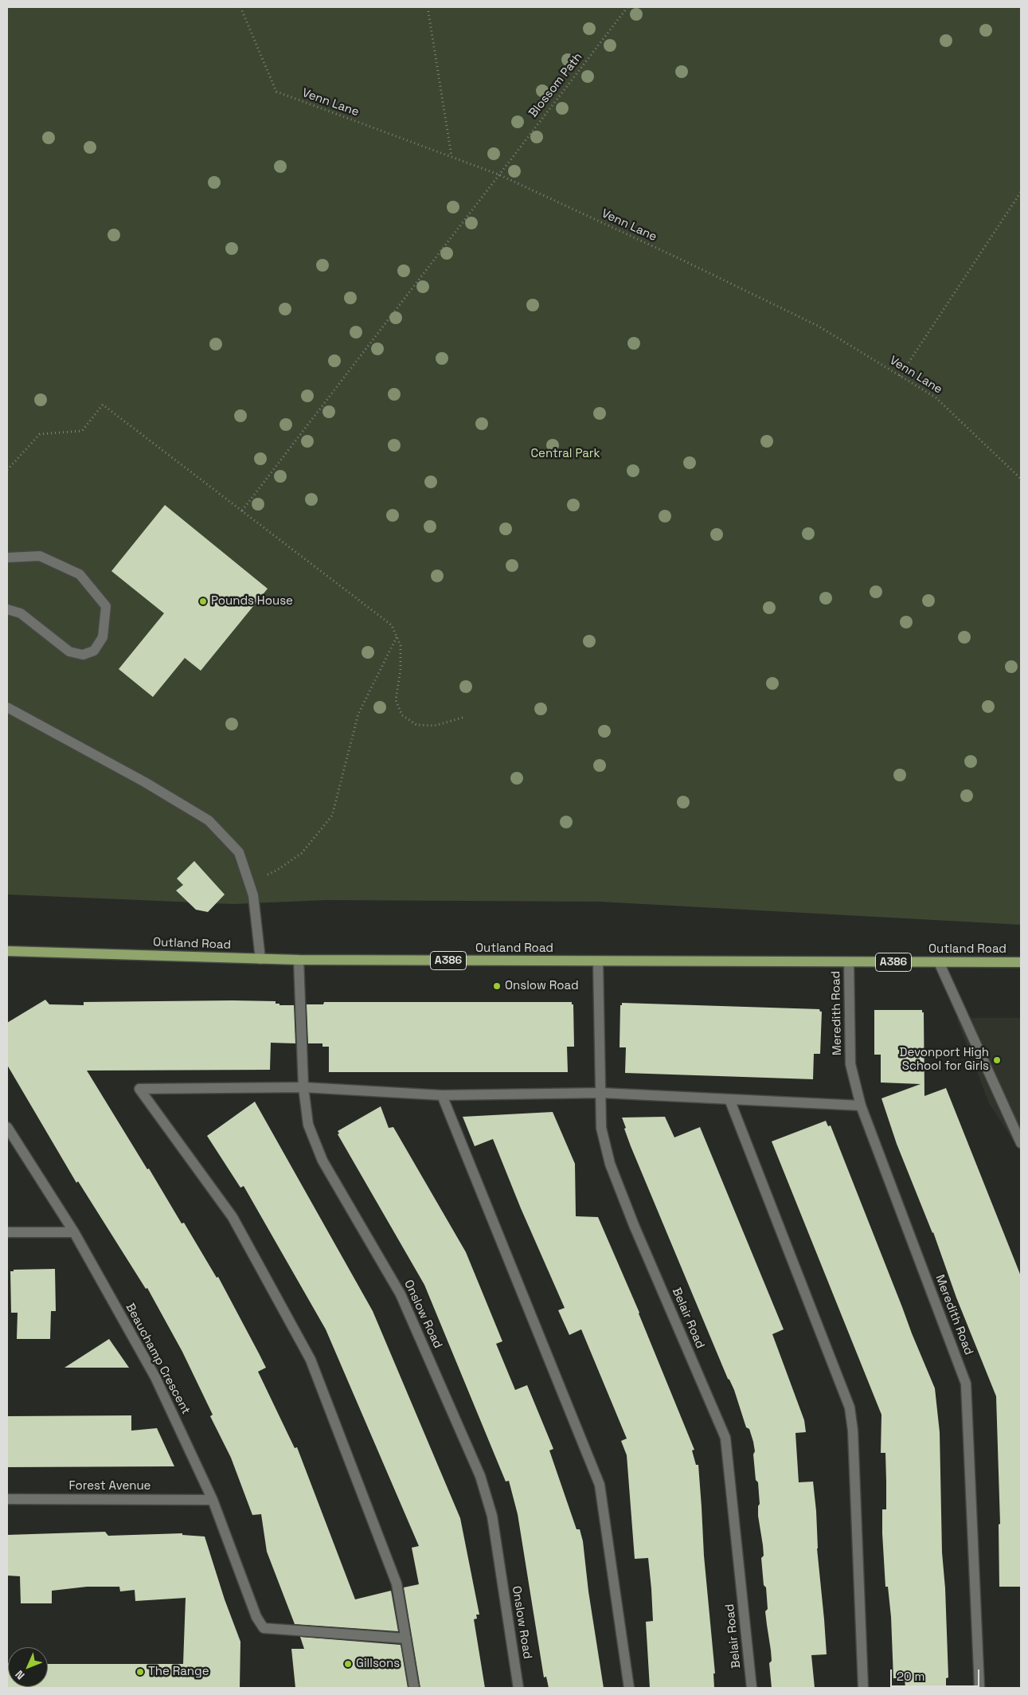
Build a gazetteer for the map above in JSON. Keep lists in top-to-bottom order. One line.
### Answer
{"streets":{"main road":["Outland Road","A386"],"street":["Meredith Road","Onslow Road","Belair Road","Beauchamp Crescent","Forest Avenue"],"path":["Blossom Path","Venn Lane"]},"crossings":[["Blossom Path","Venn Lane"],["Outland Road","Meredith Road"],["Outland Road","Onslow Road"],["Outland Road","Belair Road"],["Beauchamp Crescent","Forest Avenue"]],"parks":["Central Park"],"places":["Pounds House","Onslow Road","Devonport High School for Girls","Gillsons","The Range"],"scale_bar":"20 m","north":"bottom left"}
